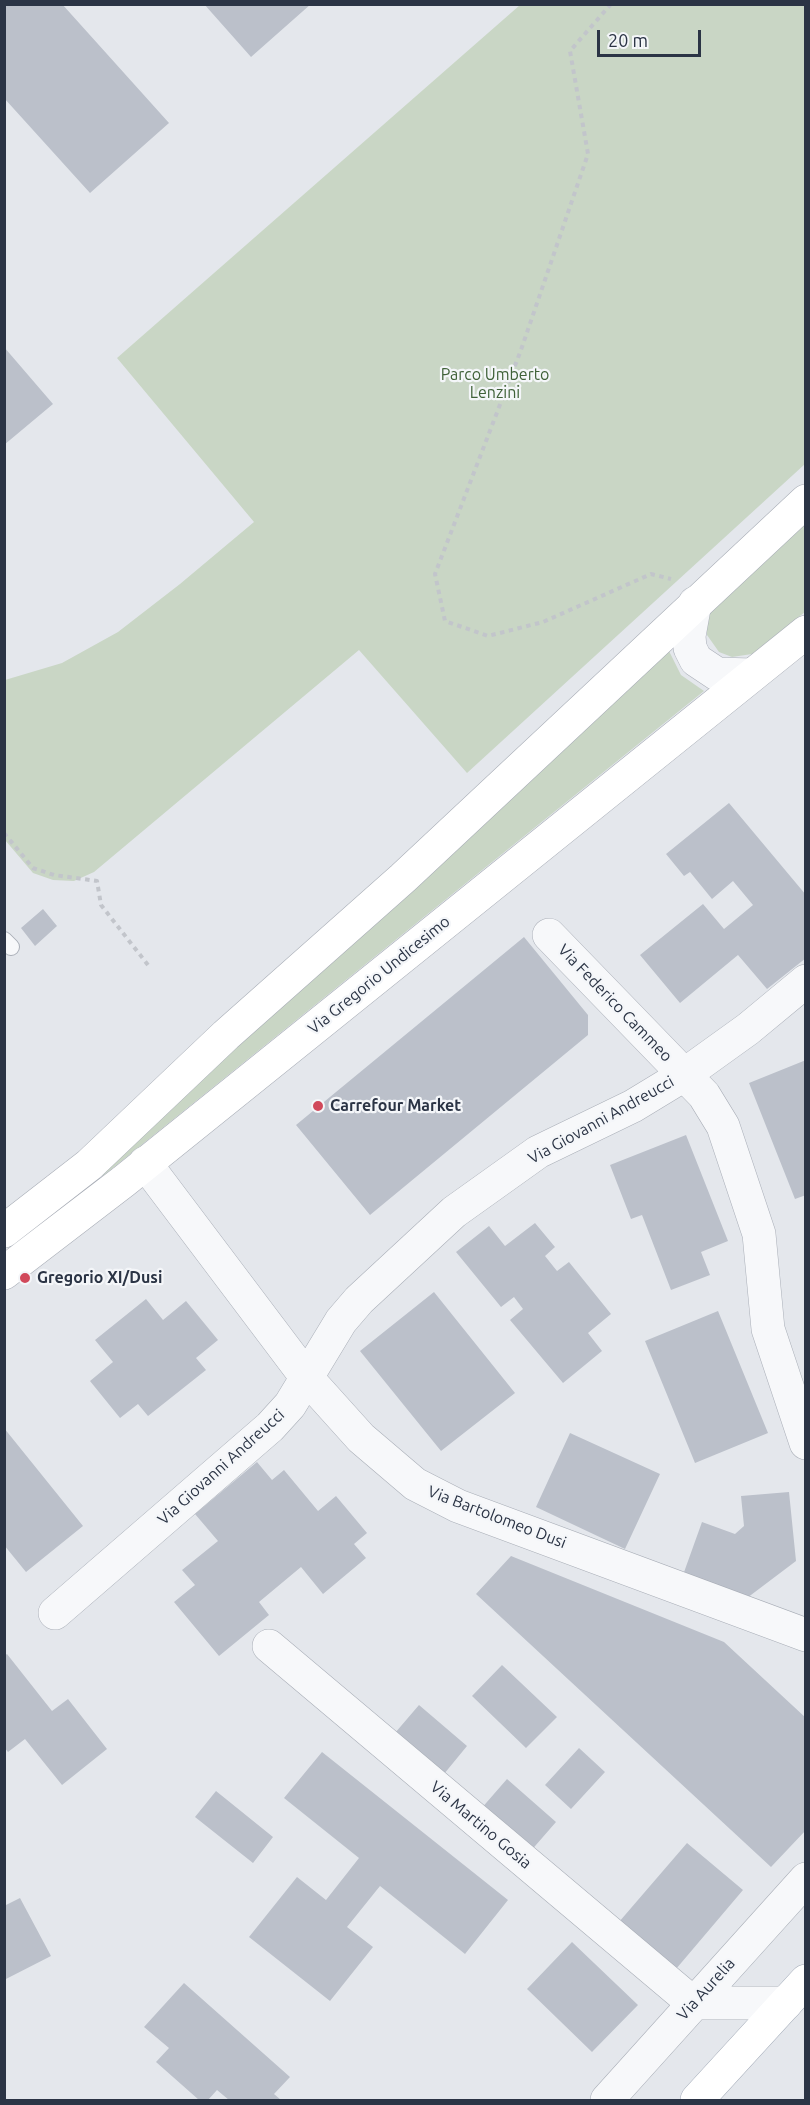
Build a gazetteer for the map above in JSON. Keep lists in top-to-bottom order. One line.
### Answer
{"streets":{"street":["Via Gregorio Undicesimo","Via Federico Cammeo","Via Giovanni Andreucci","Via Bartolomeo Dusi","Via Martino Gosia","Via Aurelia"]},"crossings":[["Via Gregorio Undicesimo","Via Bartolomeo Dusi"],["Via Federico Cammeo","Via Giovanni Andreucci"],["Via Giovanni Andreucci","Via Bartolomeo Dusi"],["Via Martino Gosia","Via Aurelia"]],"parks":["Parco Umberto Lenzini"],"places":["Carrefour Market","Gregorio XI/Dusi"],"scale_bar":"20 m"}
